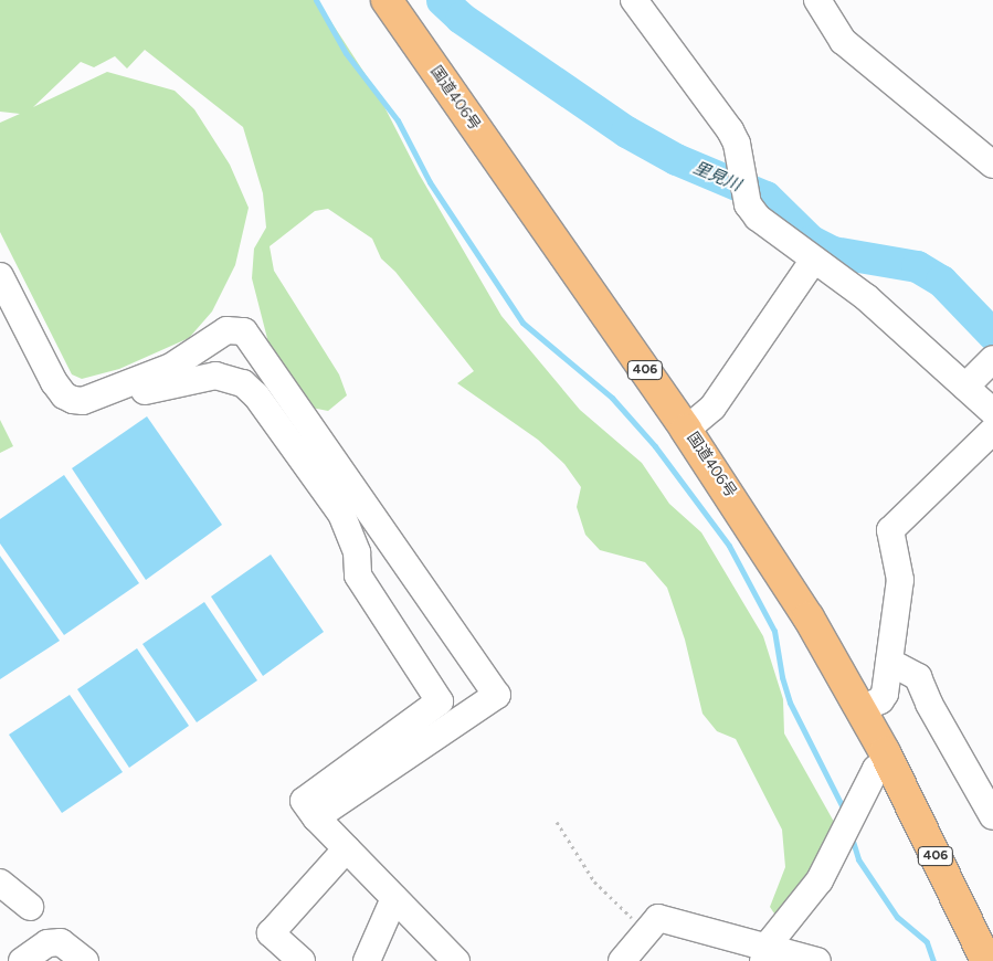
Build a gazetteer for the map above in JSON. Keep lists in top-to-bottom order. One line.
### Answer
{"streets":{"highway":["国道406号","406"]},"water":["里見川"]}
